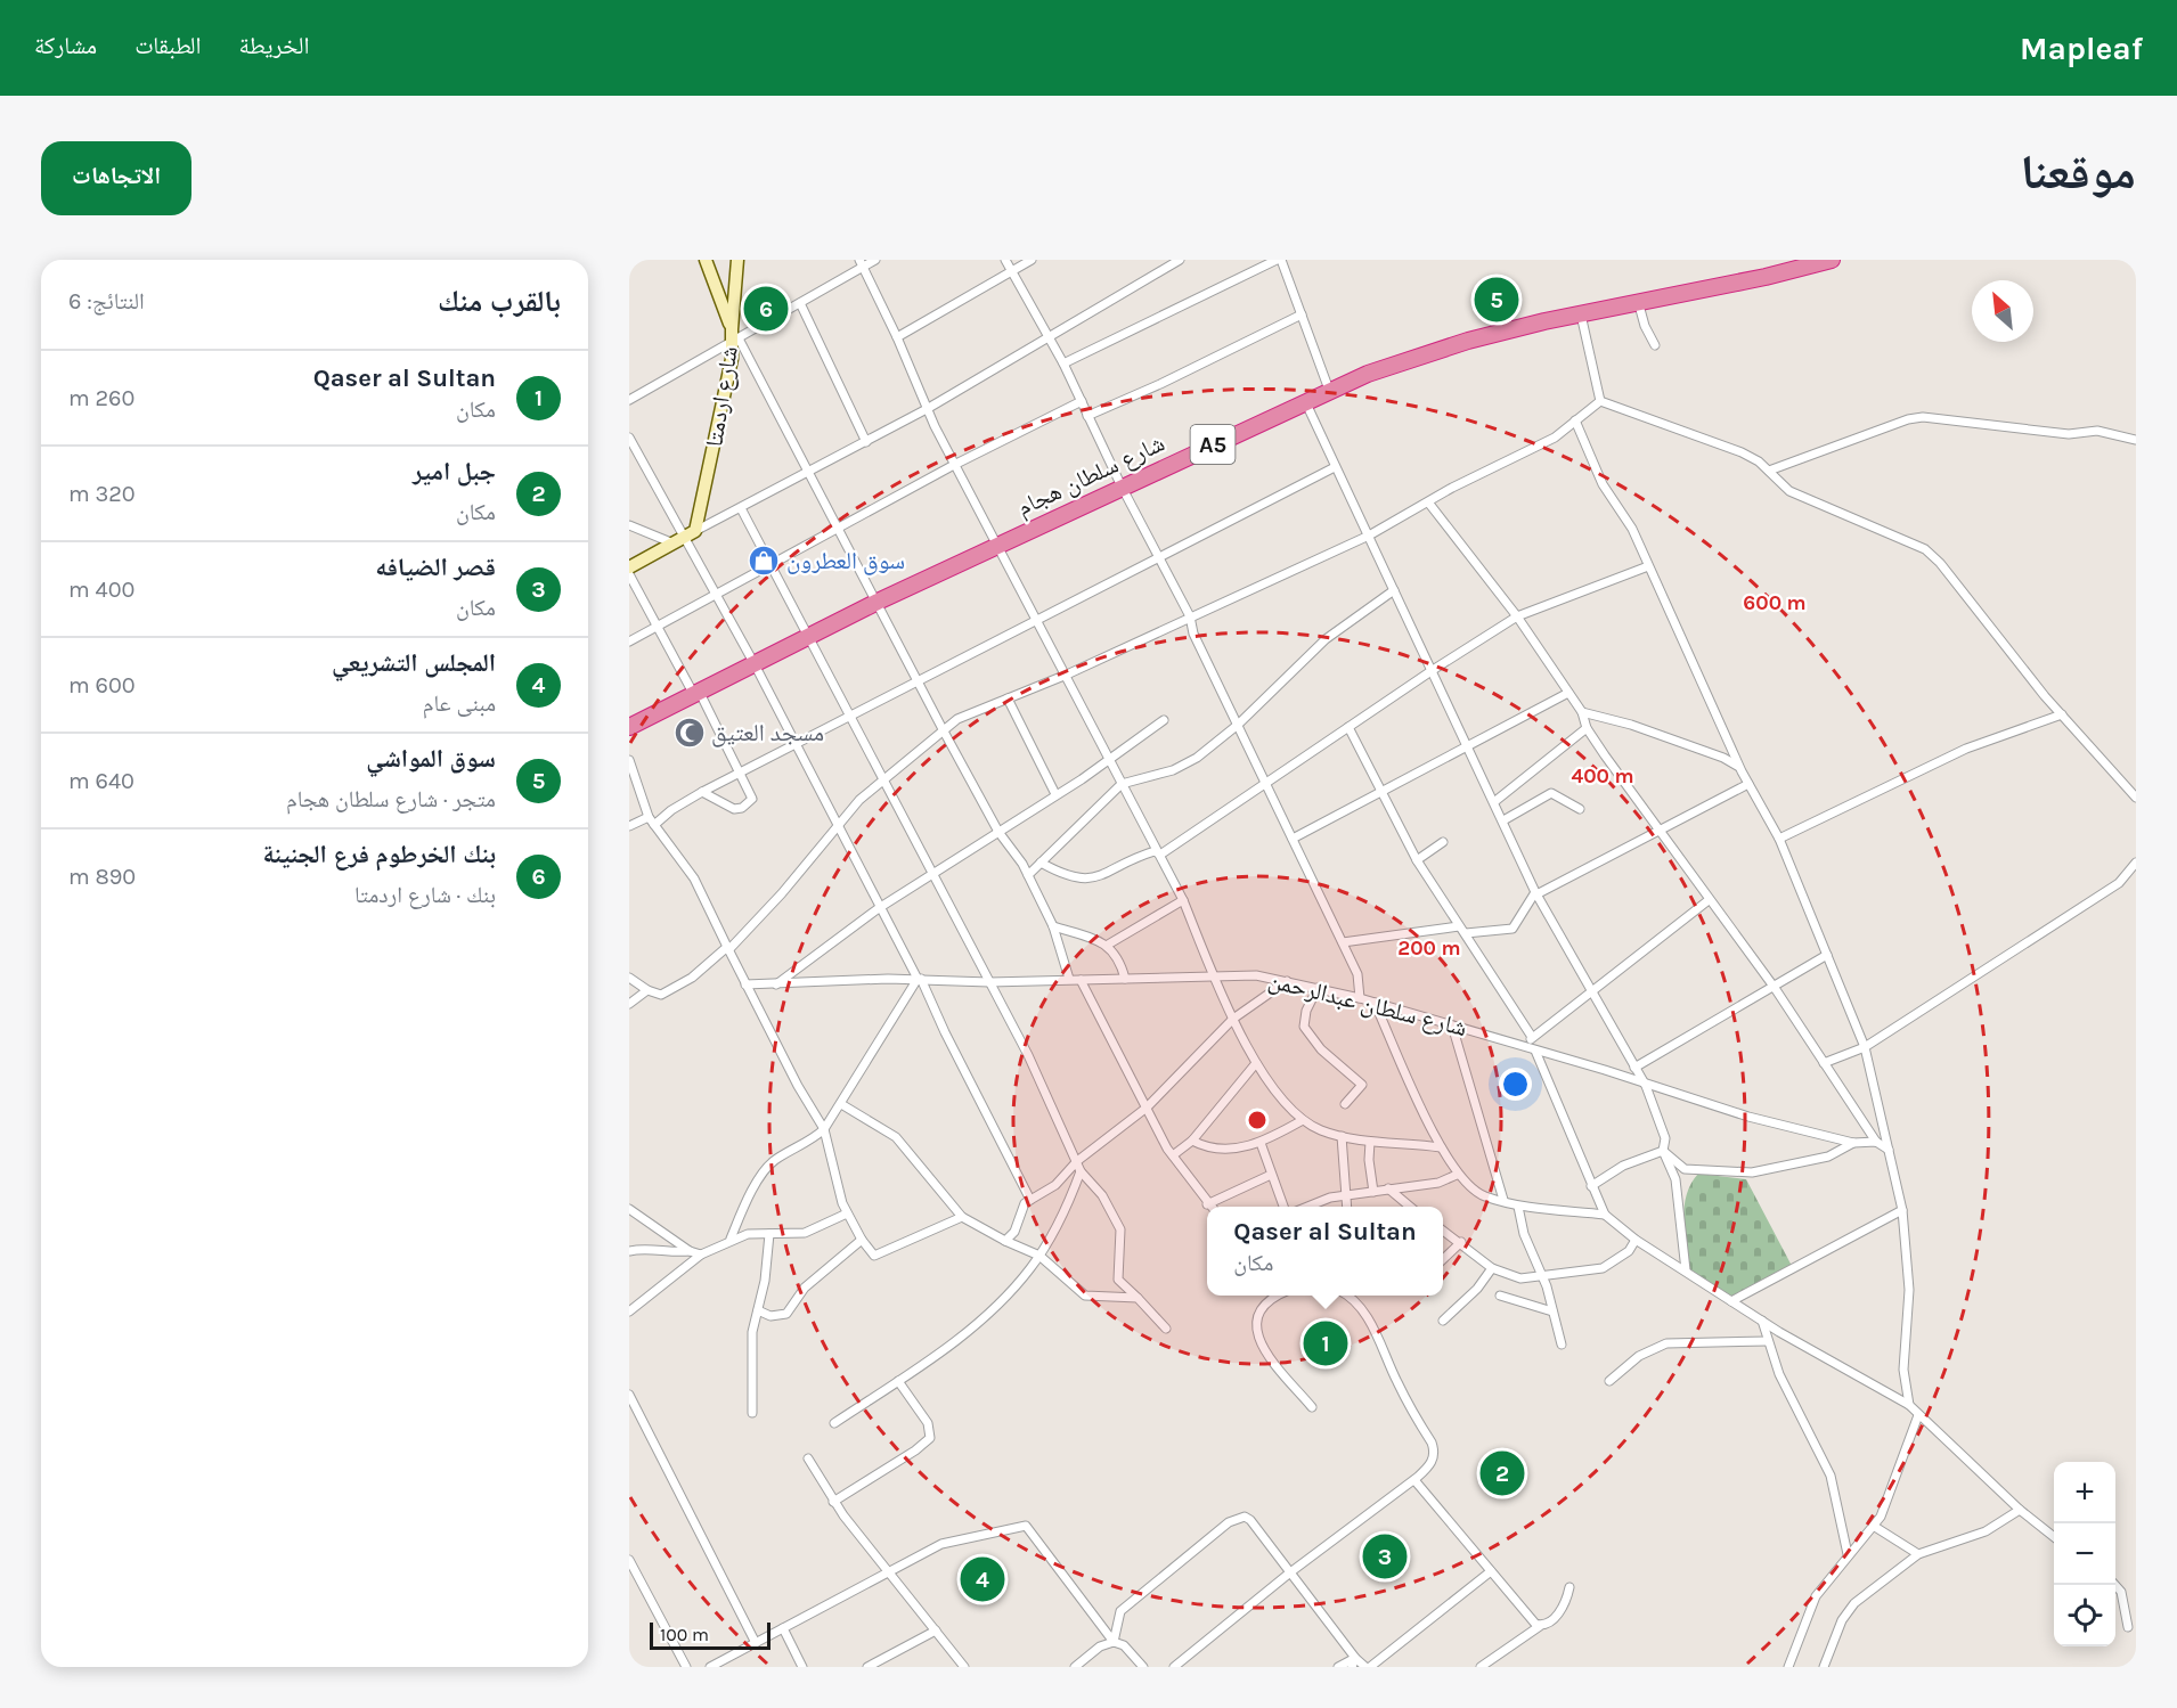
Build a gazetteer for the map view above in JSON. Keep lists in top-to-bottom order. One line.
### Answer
{"streets":{"highway":["A5","شارع سلطان هجام"],"main road":["شارع اردمتا"],"street":["شارع سلطان عبدالرحمن"]},"places":{"shop":["سوق العطرون"],"mosque":["مسجد العتيق"]},"scale_bar":"100 m","north":"top left","page":{"header":"Mapleaf","nav":["الخريطة","الطبقات","مشاركة"],"title":"موقعنا","buttons":"الاتجاهات","heading":["بالقرب منك","النتائج: 6"],"pins":["5","6","1","2","3","4"],"list":[{"mark":"1","name":"Qaser al Sultan","note":"مكان","value":"260 m"},{"mark":"2","name":"جبل امير","note":"مكان","value":"320 m"},{"mark":"3","name":"قصر الضيافه","note":"مكان","value":"400 m"},{"mark":"4","name":"المجلس التشريعي","note":"مبنى عام","value":"600 m"},{"mark":"5","name":"سوق المواشي","note":"متجر · شارع سلطان هجام","value":"640 m"},{"mark":"6","name":"بنك الخرطوم فرع الجنينة","note":"بنك · شارع اردمتا","value":"890 m"}],"popup":["Qaser al Sultan","مكان"],"map_buttons":["+","−"],"scale":"100 m"},"rings":["600 m","400 m","200 m"]}
